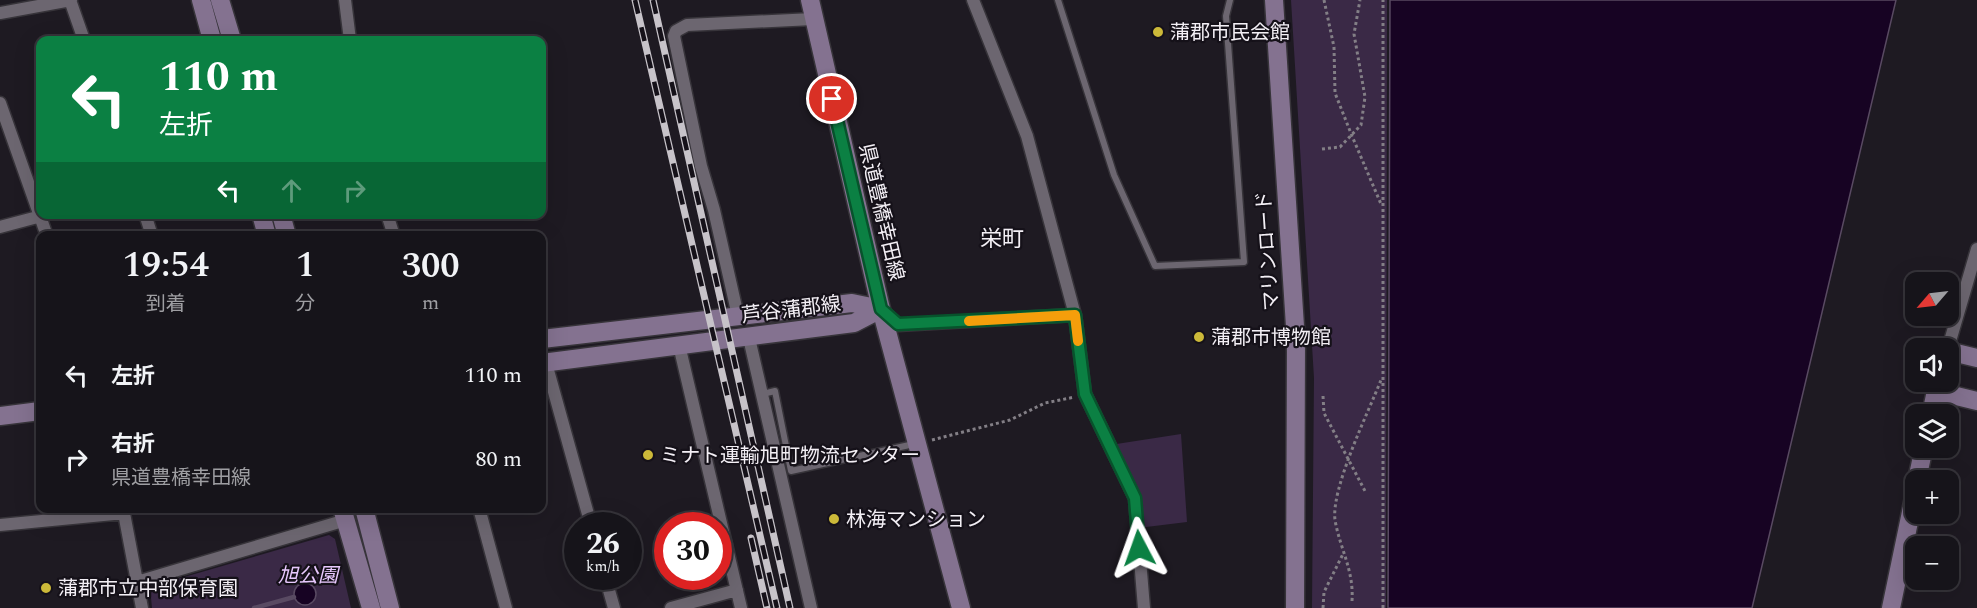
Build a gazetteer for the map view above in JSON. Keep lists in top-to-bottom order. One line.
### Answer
{"streets":{"main road":["県道豊橋幸田線","マリンロード","芦谷蒲郡線"]},"crossings":[["県道豊橋幸田線","芦谷蒲郡線"]],"districts":["栄町"],"parks":["旭公園"],"places":["蒲郡市民会館","蒲郡市博物館","ミナト運輸旭町物流センター","林海マンション","蒲郡市立中部保育園"],"north":"bottom left","page":{"turn":["110 m","左折"],"eta":["19:54","到着","1","分","300","m"],"map_buttons":["+","−"],"list":[{"name":"左折","value":"110 m"},{"name":"右折","note":"県道豊橋幸田線","value":"80 m"}],"speed":"26 km/h","limit":"30"}}
